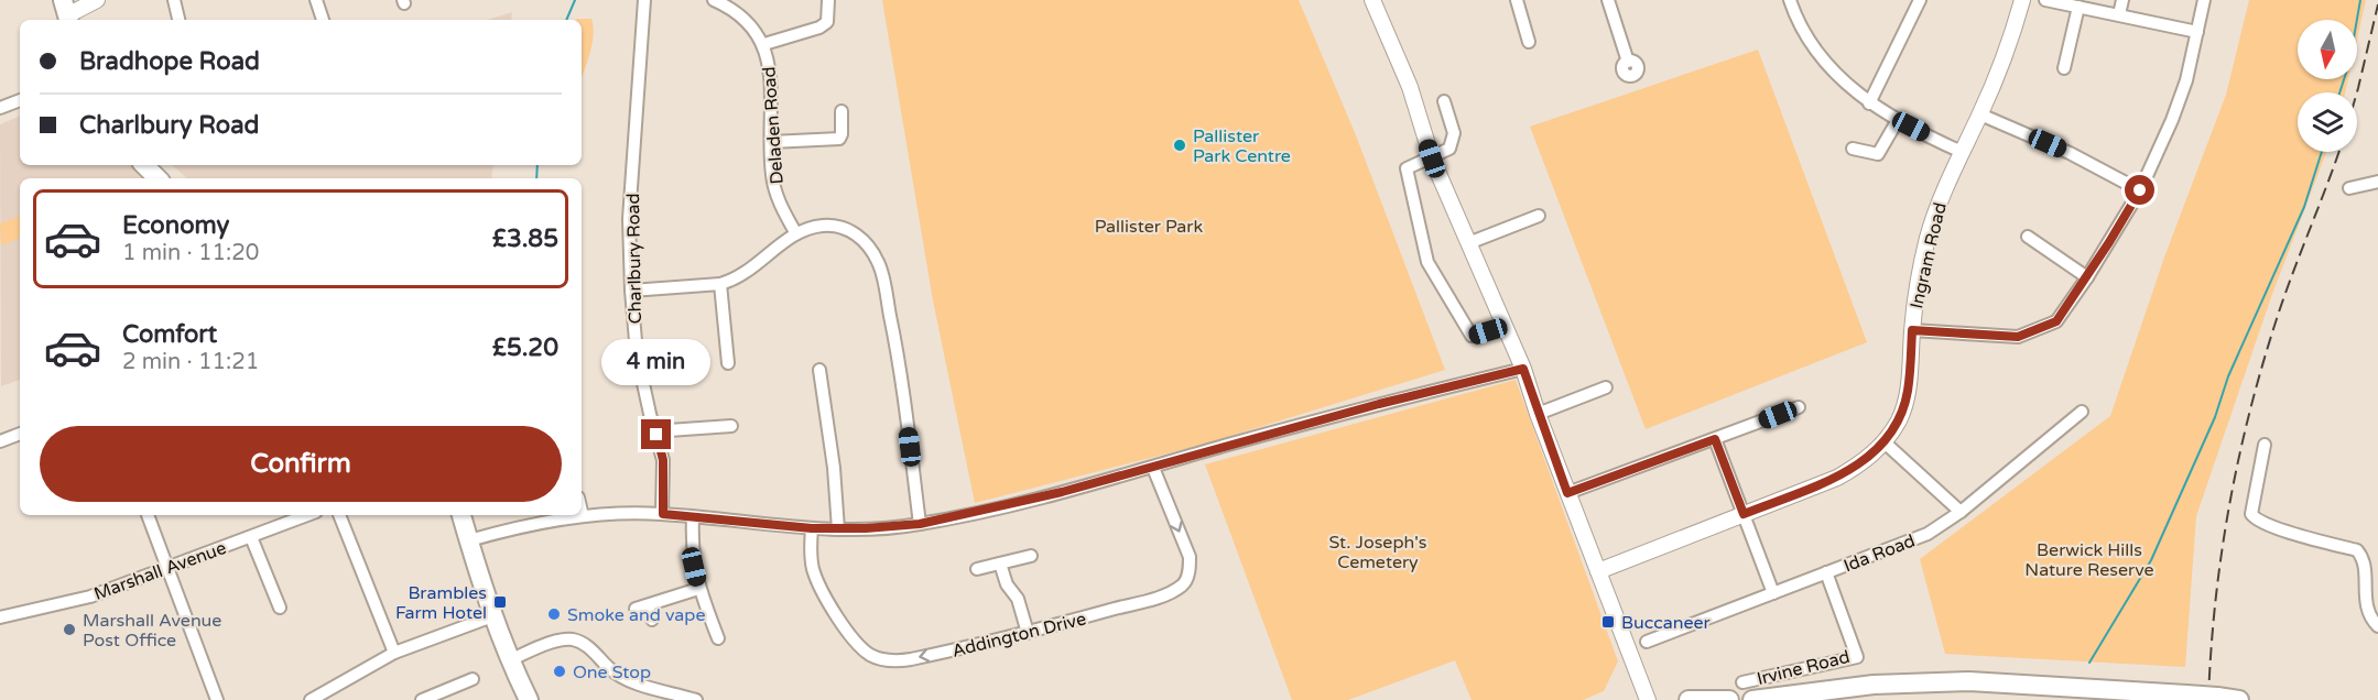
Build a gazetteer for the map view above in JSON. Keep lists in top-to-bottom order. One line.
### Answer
{"streets":{"street":["Deladen Road","Ingram Road","Charlbury Road","Ida Road","Marshall Avenue","Addington Drive","Irvine Road"]},"crossings":[["Ida Road","Irvine Road"]],"parks":["Pallister Park","St. Joseph's Cemetery","Berwick Hills Nature Reserve"],"places":{"other":["Pallister Park Centre","Smoke and vape","Marshall Avenue Post Office","One Stop"],"transit":["Brambles Farm Hotel","Buccaneer"]},"north":"bottom","page":{"banner":["Bradhope Road","Charlbury Road"],"list":[{"name":"Economy","note":"1 min · 11:20","value":"£3.85"},{"name":"Comfort","note":"2 min · 11:21","value":"£5.20"}],"bubble":"4 min","buttons":"Confirm"}}
